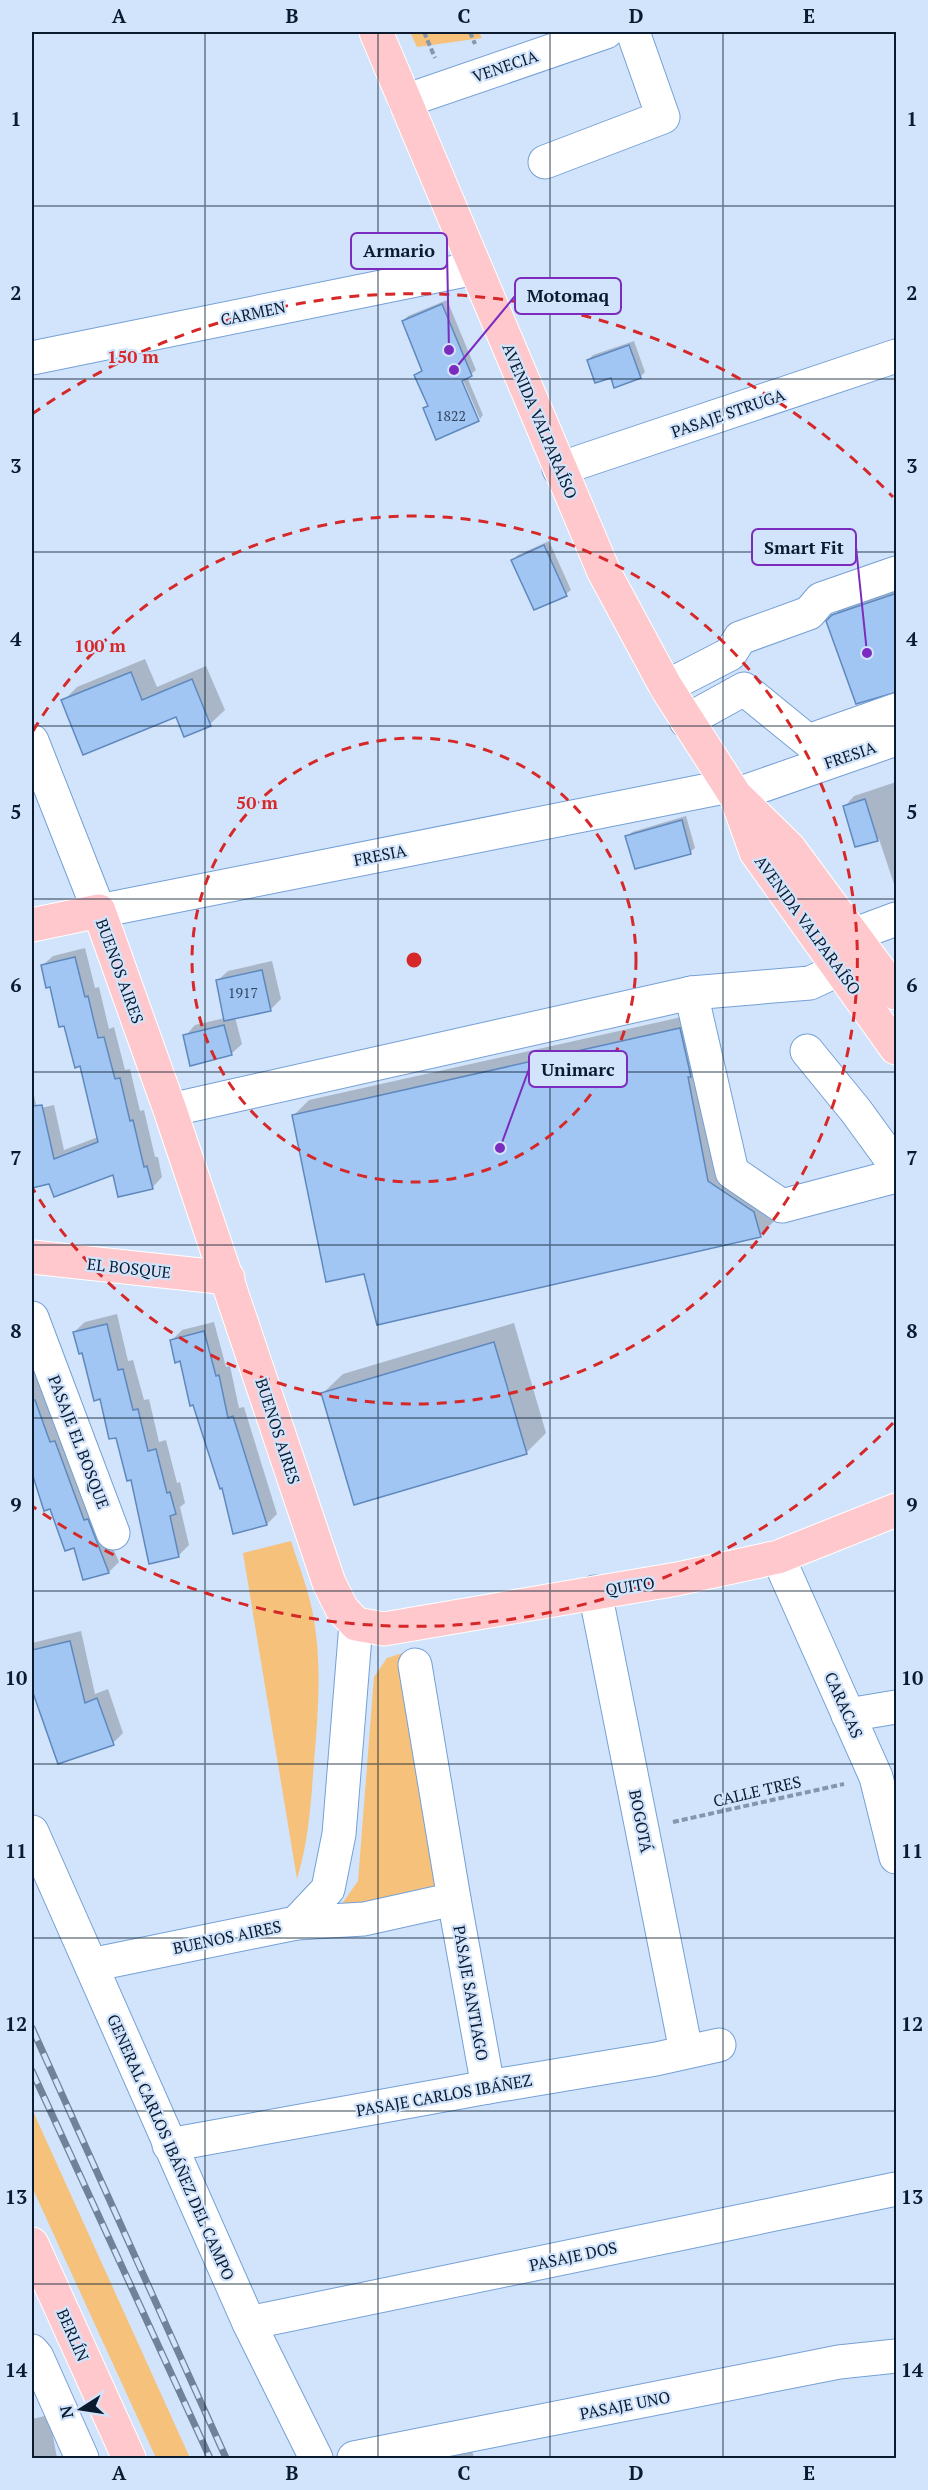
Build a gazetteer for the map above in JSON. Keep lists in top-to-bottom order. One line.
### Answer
{"streets":{"main road":["AVENIDA VALPARAÍSO","FRESIA","BUENOS AIRES","EL BOSQUE","QUITO","BERLÍN"],"street":["VENECIA","CARMEN","PASAJE STRUGA","PASAJE EL BOSQUE","CARACAS","BOGOTÁ","PASAJE SANTIAGO","PASAJE CARLOS IBÁÑEZ","GENERAL CARLOS IBÁÑEZ DEL CAMPO","PASAJE DOS","PASAJE UNO"],"path":["CALLE TRES"]},"crossings":[["VENECIA","AVENIDA VALPARAÍSO"],["CARMEN","AVENIDA VALPARAÍSO"],["PASAJE STRUGA","AVENIDA VALPARAÍSO"],["AVENIDA VALPARAÍSO","FRESIA"],["FRESIA","BUENOS AIRES"],["BUENOS AIRES","EL BOSQUE"],["BUENOS AIRES","QUITO"],["BUENOS AIRES","GENERAL CARLOS IBÁÑEZ DEL CAMPO"],["QUITO","CARACAS"],["QUITO","BOGOTÁ"],["CARACAS","CALLE TRES"],["CALLE TRES","BOGOTÁ"],["BOGOTÁ","PASAJE CARLOS IBÁÑEZ"],["PASAJE SANTIAGO","PASAJE CARLOS IBÁÑEZ"],["PASAJE CARLOS IBÁÑEZ","GENERAL CARLOS IBÁÑEZ DEL CAMPO"],["GENERAL CARLOS IBÁÑEZ DEL CAMPO","PASAJE DOS"]],"places":["Armario","Motomaq","Smart Fit","Unimarc"],"house_numbers":["1822","1917"],"north":"left","grid":{"columns":["A","B","C","D","E"],"rows":["1","2","3","4","5","6","7","8","9","10","11","12","13","14"]},"rings":["150 m","100 m","50 m"]}
